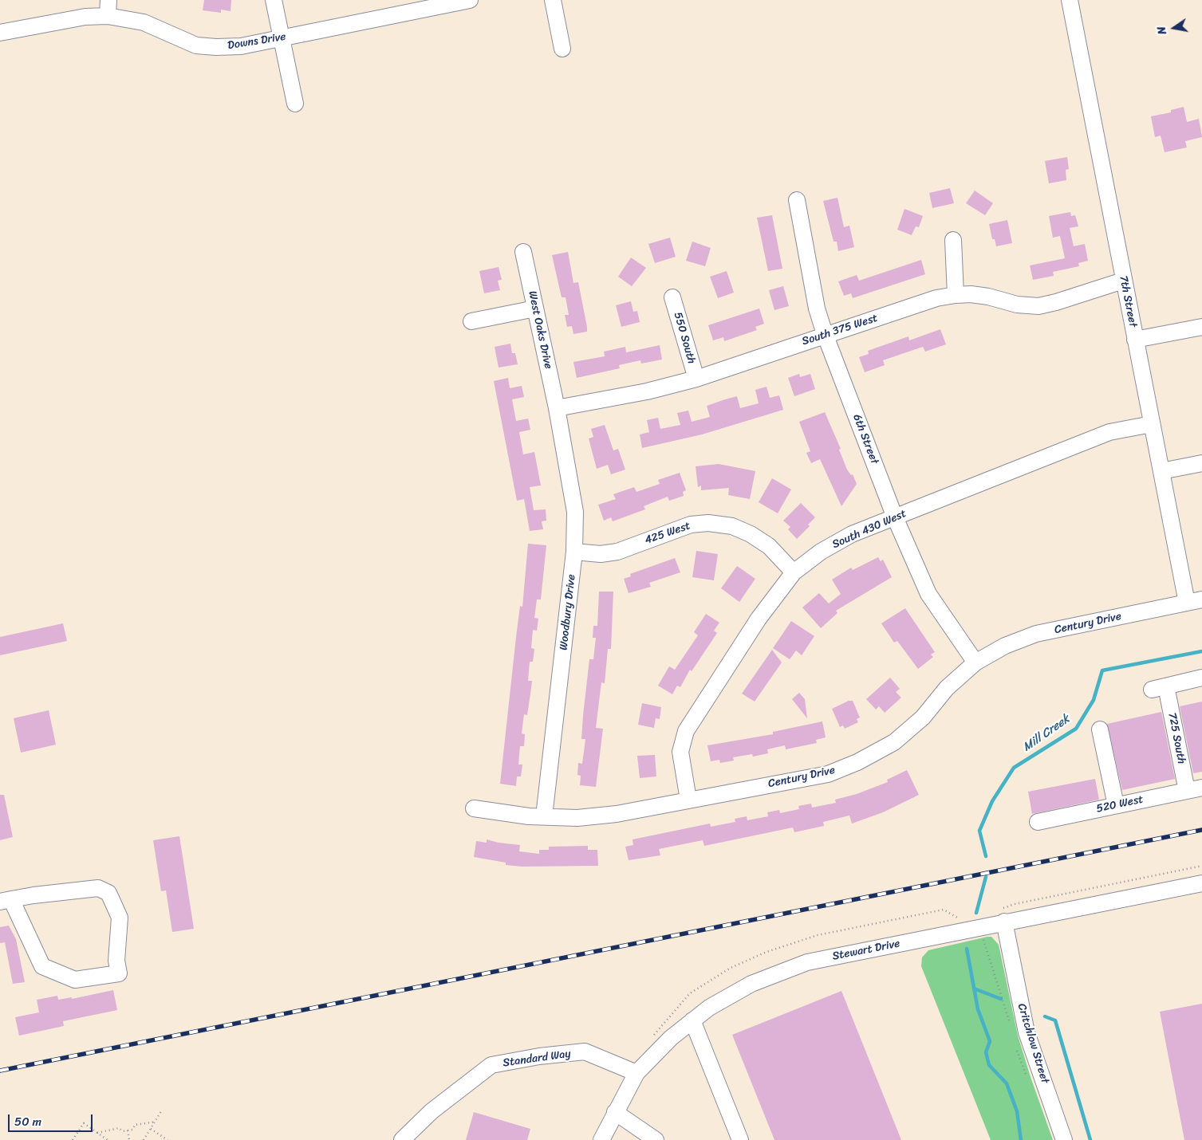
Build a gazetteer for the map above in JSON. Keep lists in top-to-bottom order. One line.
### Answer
{"streets":{"street":["Downs Drive","7th Street","West Oaks Drive","South 375 West","550 South","6th Street","South 430 West","425 West","Woodbury Drive","Century Drive","725 South","520 West","Stewart Drive","Critchlow Street","Standard Way"]},"crossings":[["7th Street","South 375 West"],["7th Street","South 430 West"],["7th Street","Century Drive"],["West Oaks Drive","South 375 West"],["West Oaks Drive","Woodbury Drive"],["South 375 West","550 South"],["South 375 West","6th Street"],["South 375 West","Woodbury Drive"],["6th Street","South 430 West"],["6th Street","Century Drive"],["South 430 West","425 West"],["South 430 West","Century Drive"],["425 West","Woodbury Drive"],["Woodbury Drive","Century Drive"],["725 South","520 West"],["Stewart Drive","Critchlow Street"],["Stewart Drive","Standard Way"]],"water":["Mill Creek"],"scale_bar":"50 m","north":"left"}
